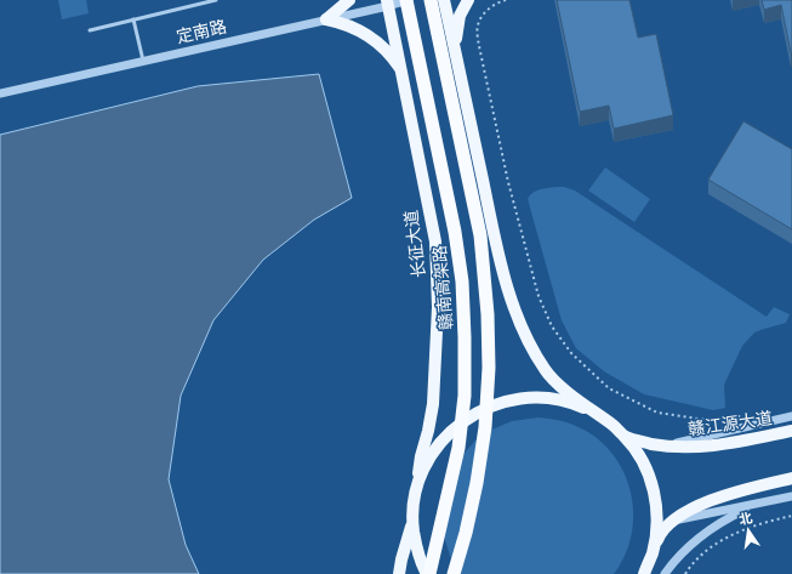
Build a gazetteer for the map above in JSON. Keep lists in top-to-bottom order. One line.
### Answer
{"streets":{"highway":["赣南高架路"],"main road":["长征大道","赣江源大道"],"street":["定南路"]},"crossings":[["定南路","长征大道"],["定南路","赣南高架路"]],"north":"top"}
